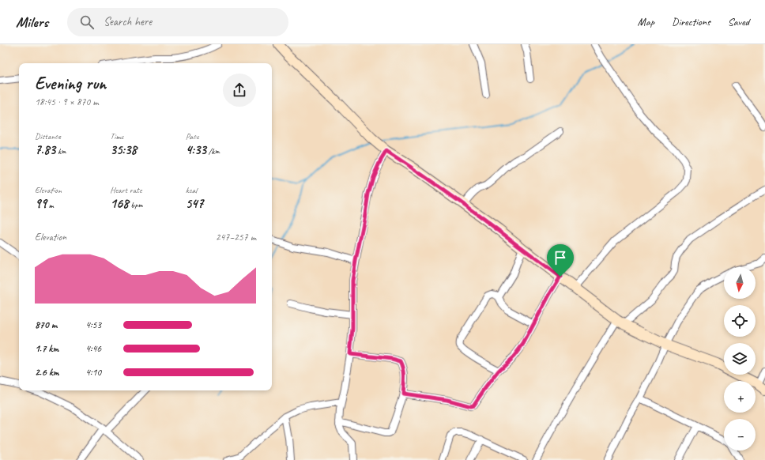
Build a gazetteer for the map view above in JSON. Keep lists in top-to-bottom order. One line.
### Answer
{"north":"bottom","page":{"header":"Milers","search":"Search here","nav":["Map","Directions","Saved"],"heading":["Evening run","18:45 · 9 × 870 m"],"stats":[["Distance","7.83 km"],["Time","35:38"],["Pace","4:33 /km"],["Elevation","99 m"],["Heart rate","168 bpm"],["kcal","547"]],"chart":["Elevation","247–257 m"],"map_buttons":["+","−"],"list":[{"name":"870 m","note":"4:53"},{"name":"1.7 km","note":"4:46"},{"name":"2.6 km","note":"4:10"}]}}
